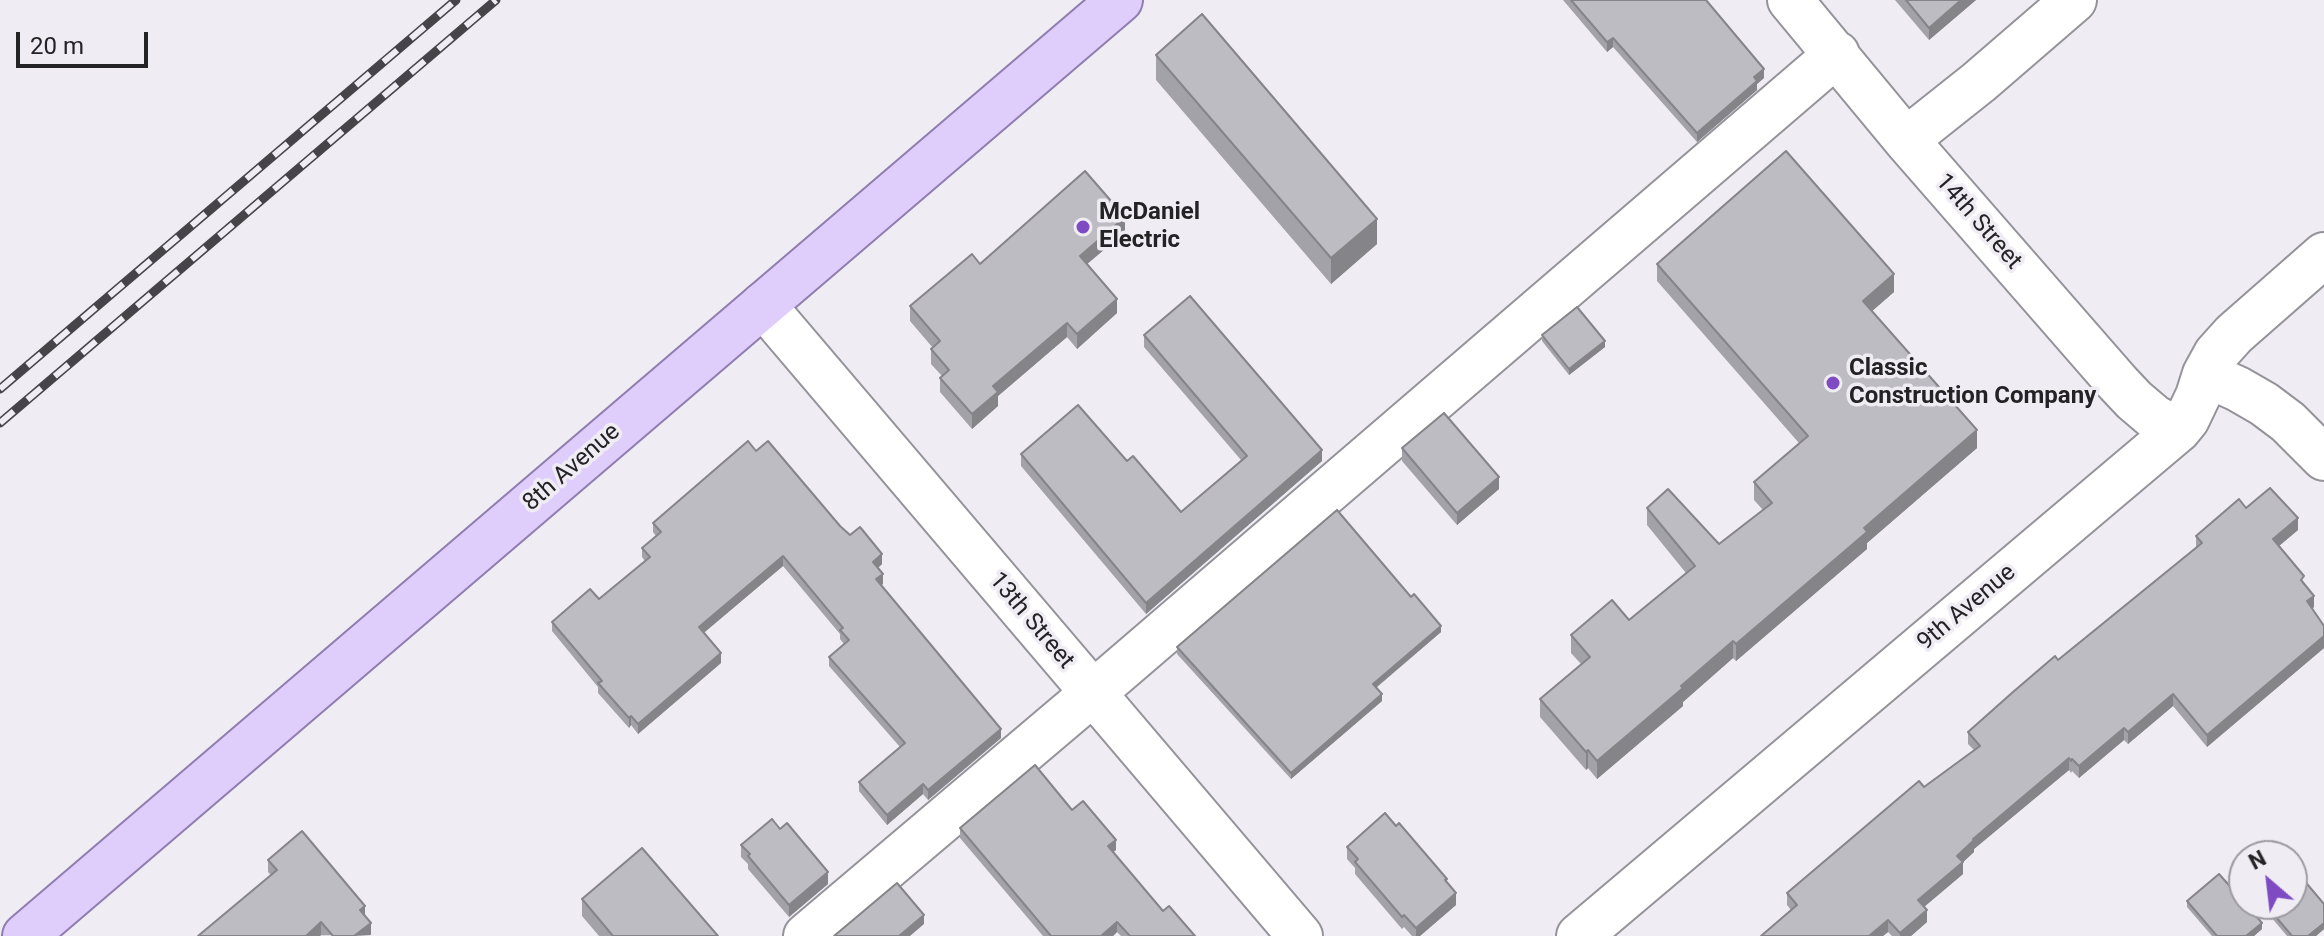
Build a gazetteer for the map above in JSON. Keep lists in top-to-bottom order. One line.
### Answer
{"streets":{"main road":["8th Avenue"],"street":["14th Street","9th Avenue","13th Street"]},"crossings":[["14th Street","9th Avenue"],["8th Avenue","13th Street"]],"places":["McDaniel Electric","Classic Construction Company"],"scale_bar":"20 m","north":"top left"}
